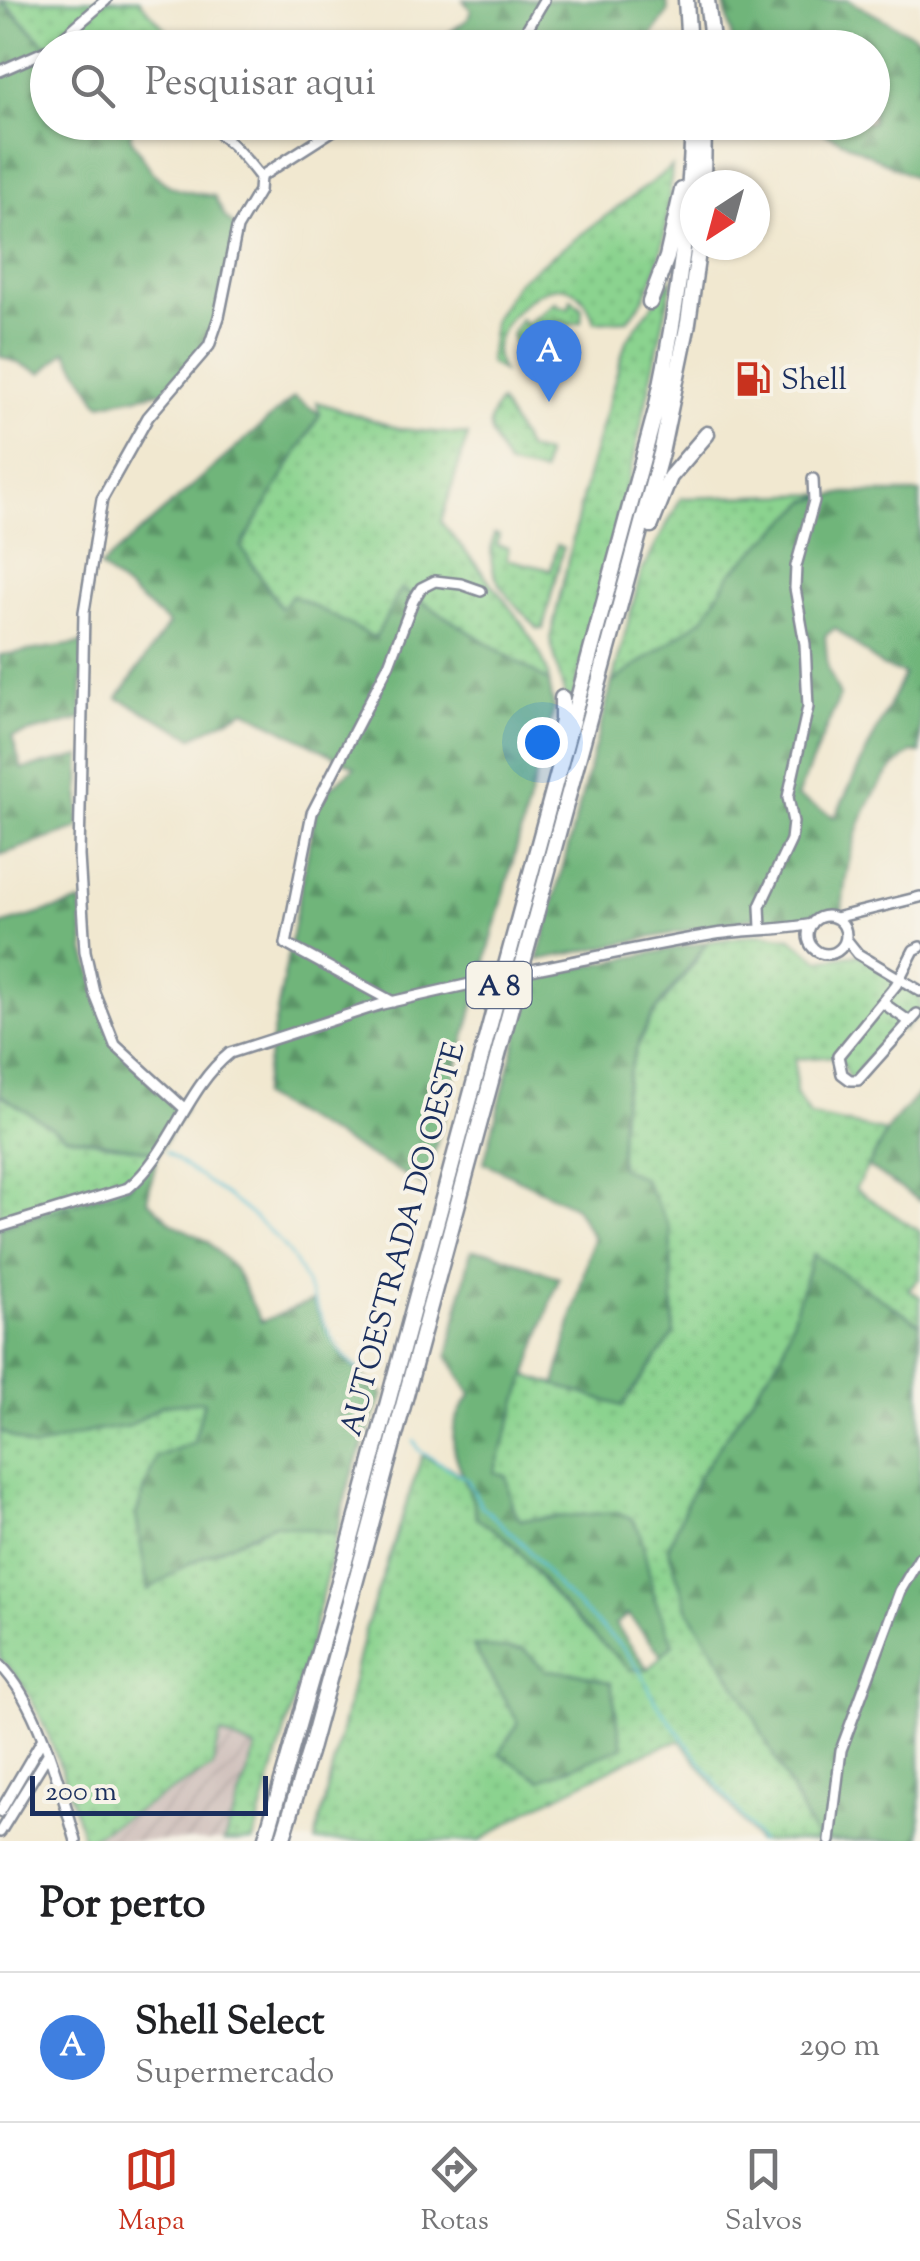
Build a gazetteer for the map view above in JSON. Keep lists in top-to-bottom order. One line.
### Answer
{"streets":{"highway":["A 8","AUTOESTRADA DO OESTE"]},"places":{"fuel station":["Shell"]},"scale_bar":"200 m","north":"bottom left","page":{"search":"Pesquisar aqui","pins":"A","scale":"200 m","heading":"Por perto","list":[{"mark":"A","name":"Shell Select","note":"Supermercado","value":"290 m"}],"nav":["Mapa","Rotas","Salvos"]}}
